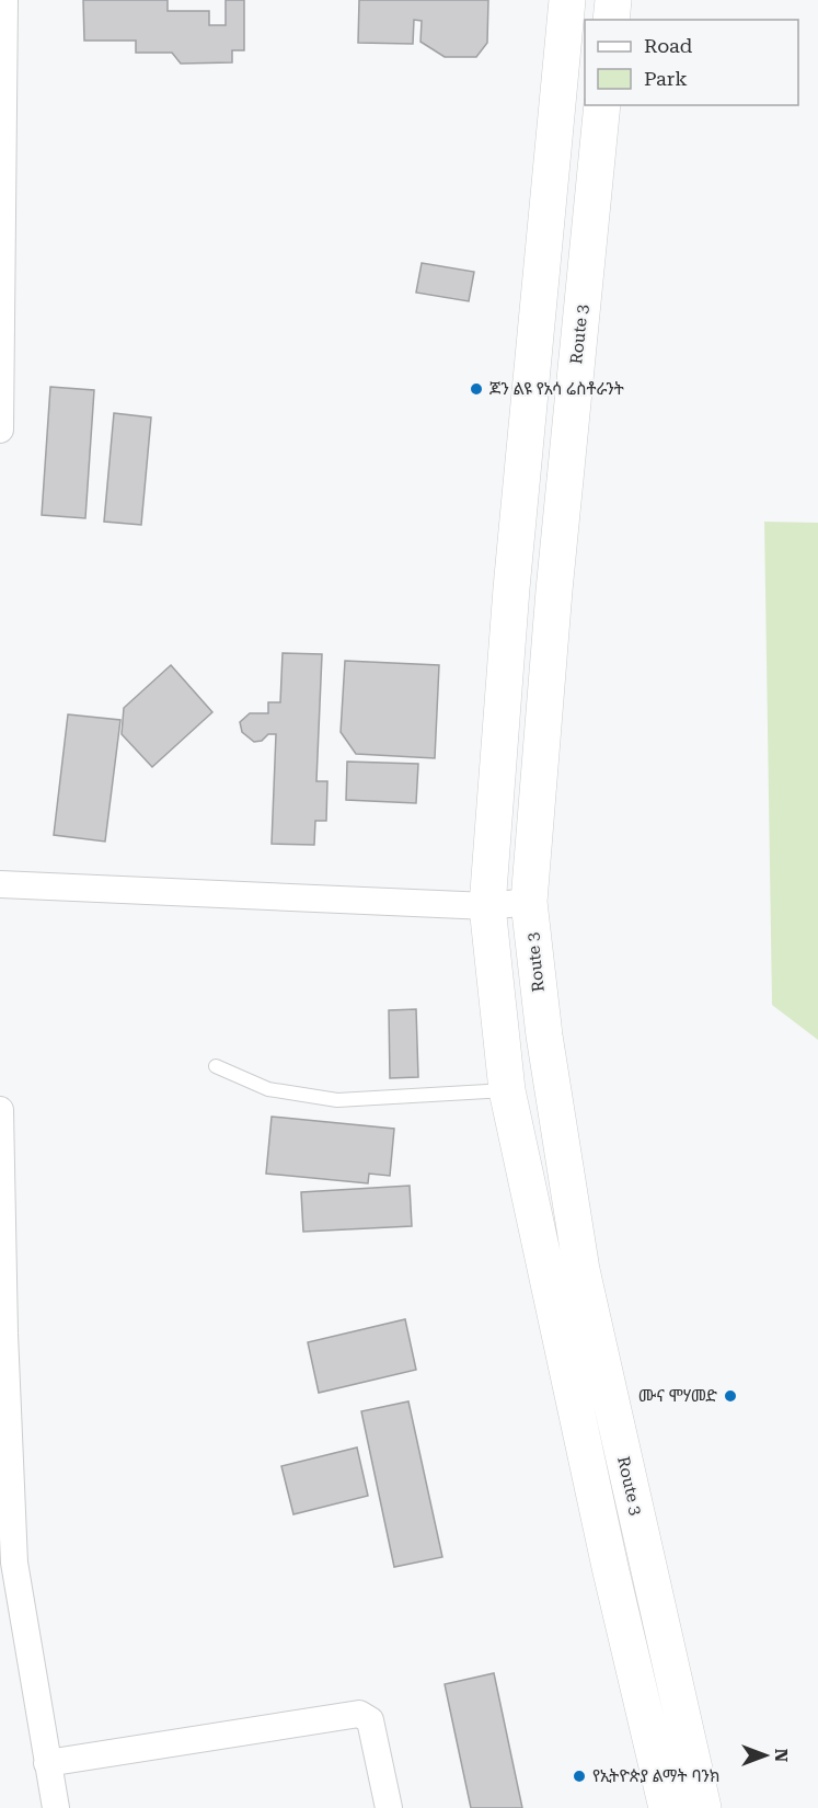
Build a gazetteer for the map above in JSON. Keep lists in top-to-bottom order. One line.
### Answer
{"streets":{"main road":["Route 3"]},"places":["ጆን ልዩ የአሳ ሬስቶራንት","ሙና ሞሃመድ","የኢትዮጵያ ልማት ባንክ"],"legend":["Road","Park"],"north":"right"}
